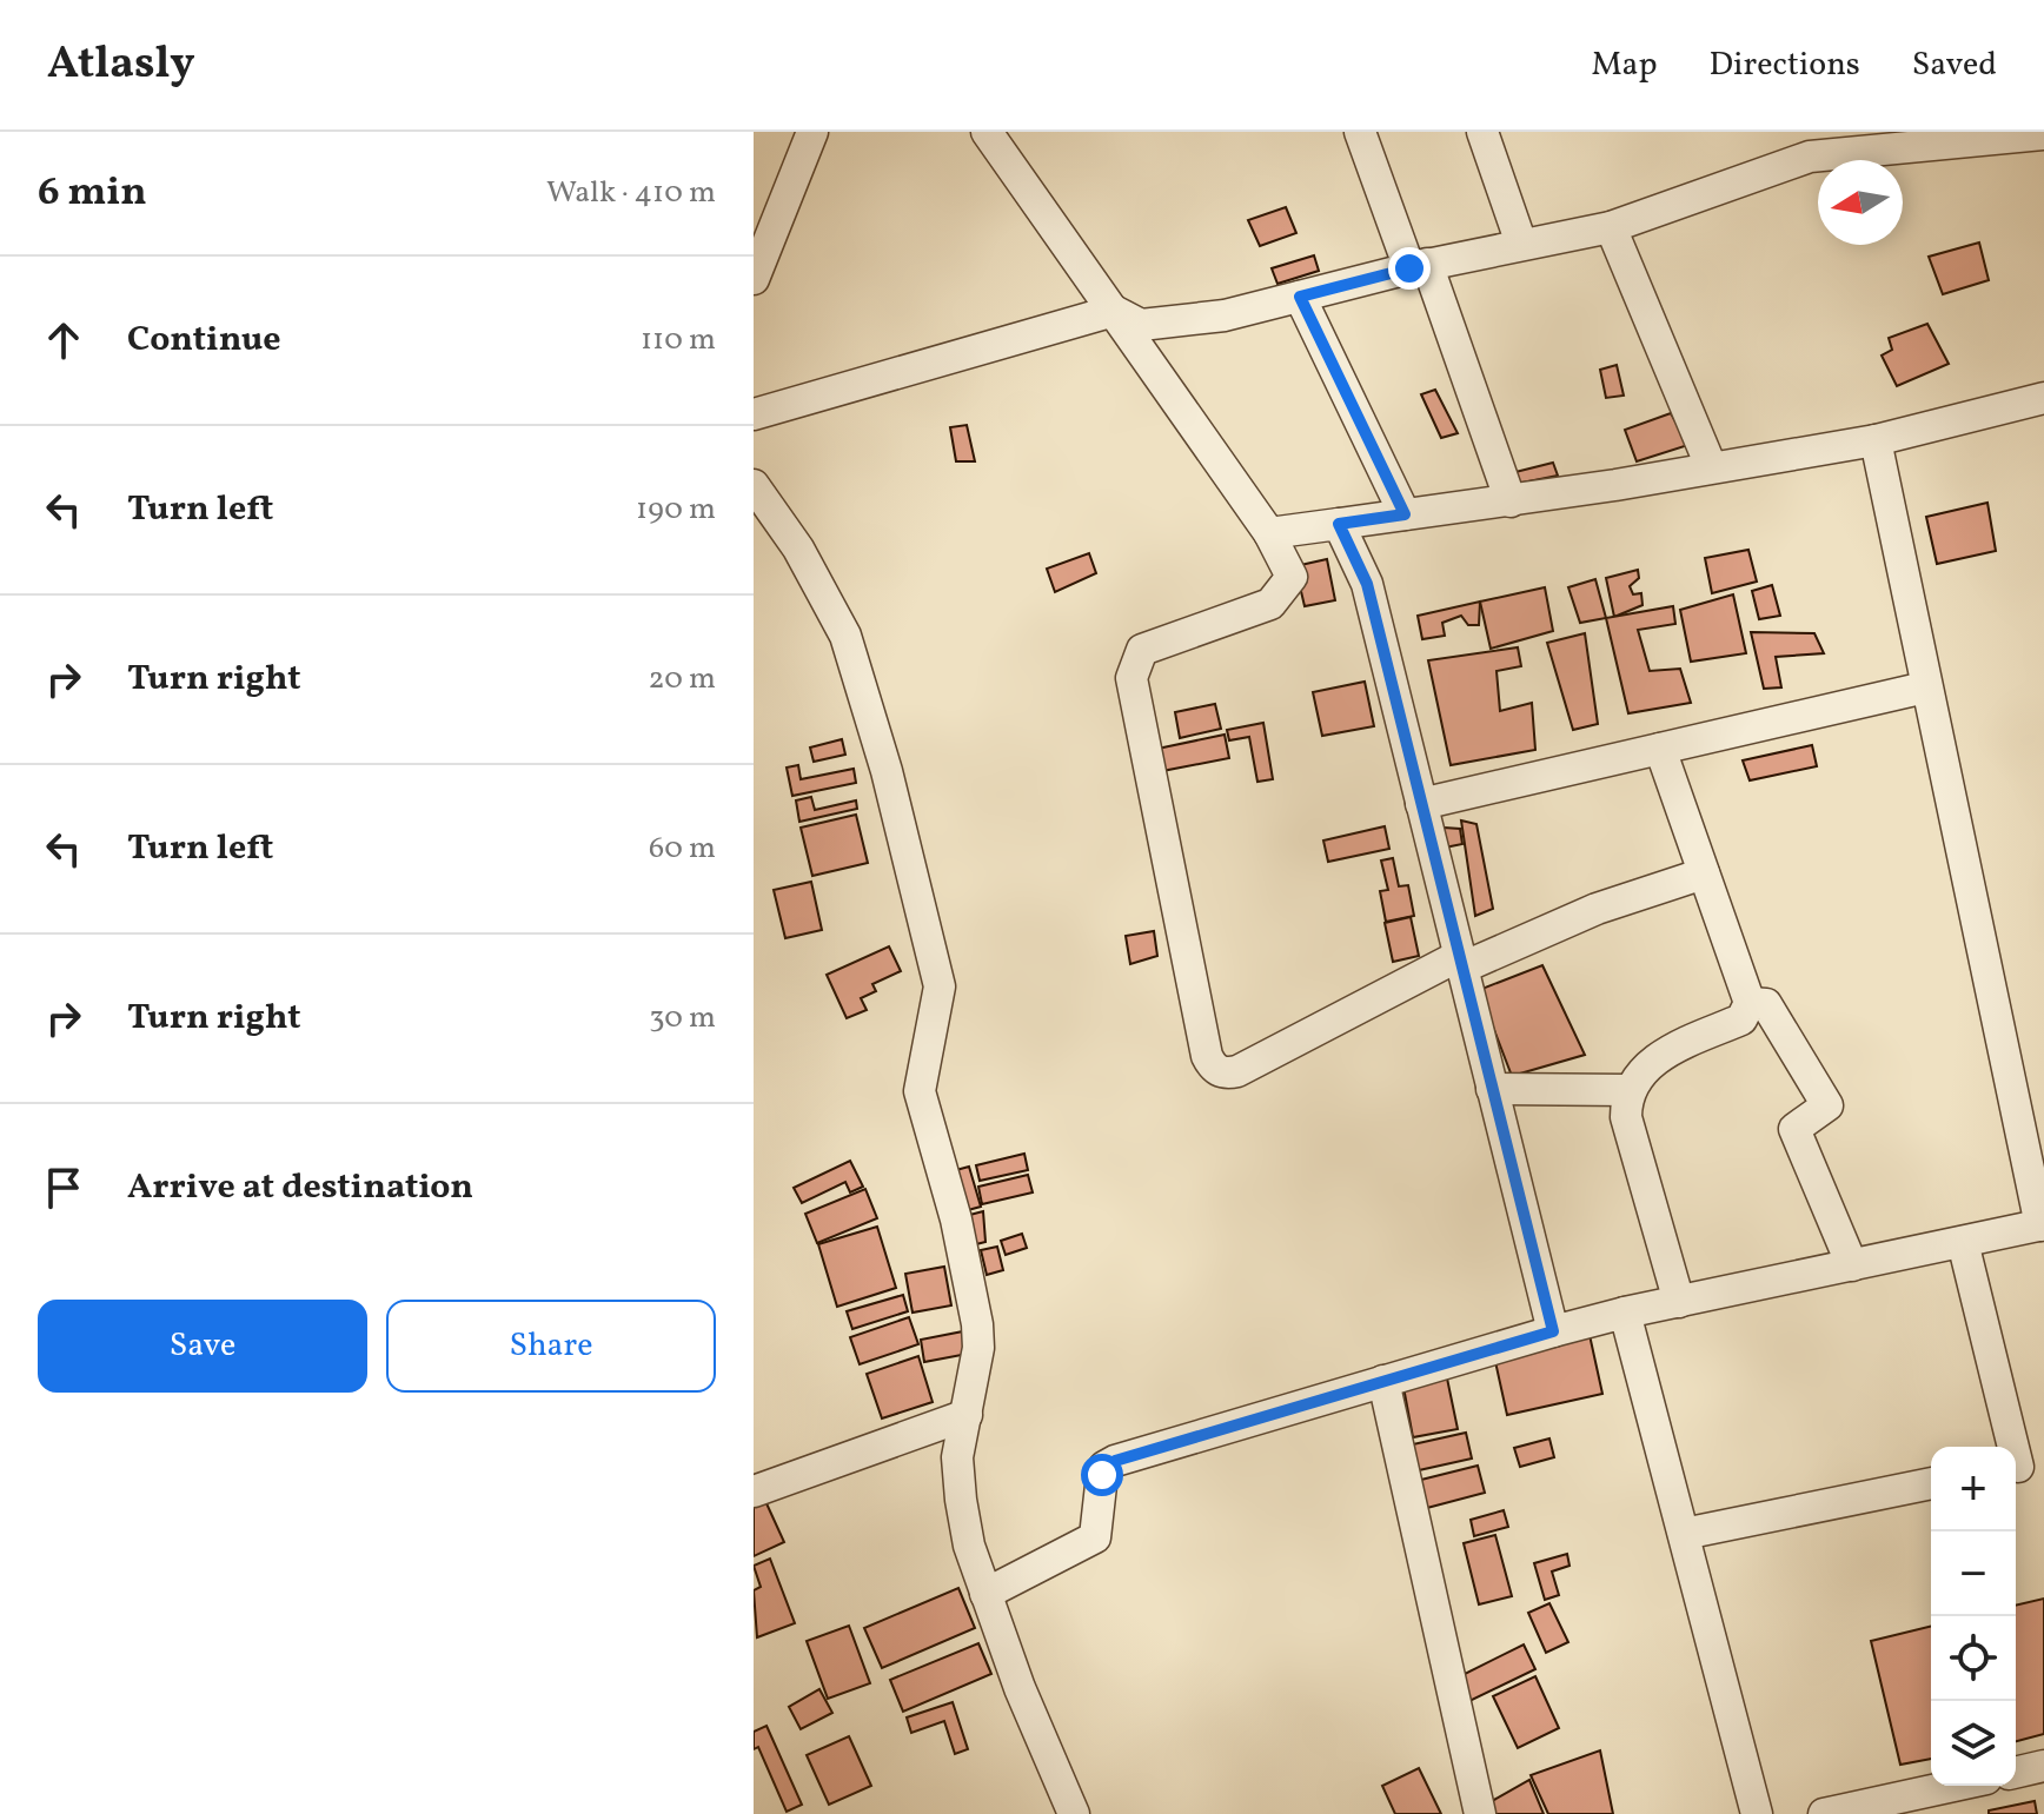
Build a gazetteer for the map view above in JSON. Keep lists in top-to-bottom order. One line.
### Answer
{"north":"left","page":{"header":"Atlasly","nav":["Map","Directions","Saved"],"heading":["6 min","Walk · 410 m"],"list":[["Continue","110 m"],["Turn left","190 m"],["Turn right","20 m"],["Turn left","60 m"],["Turn right","30 m"],"Arrive at destination"],"buttons":["Save","Share"],"map_buttons":["+","−"]}}
